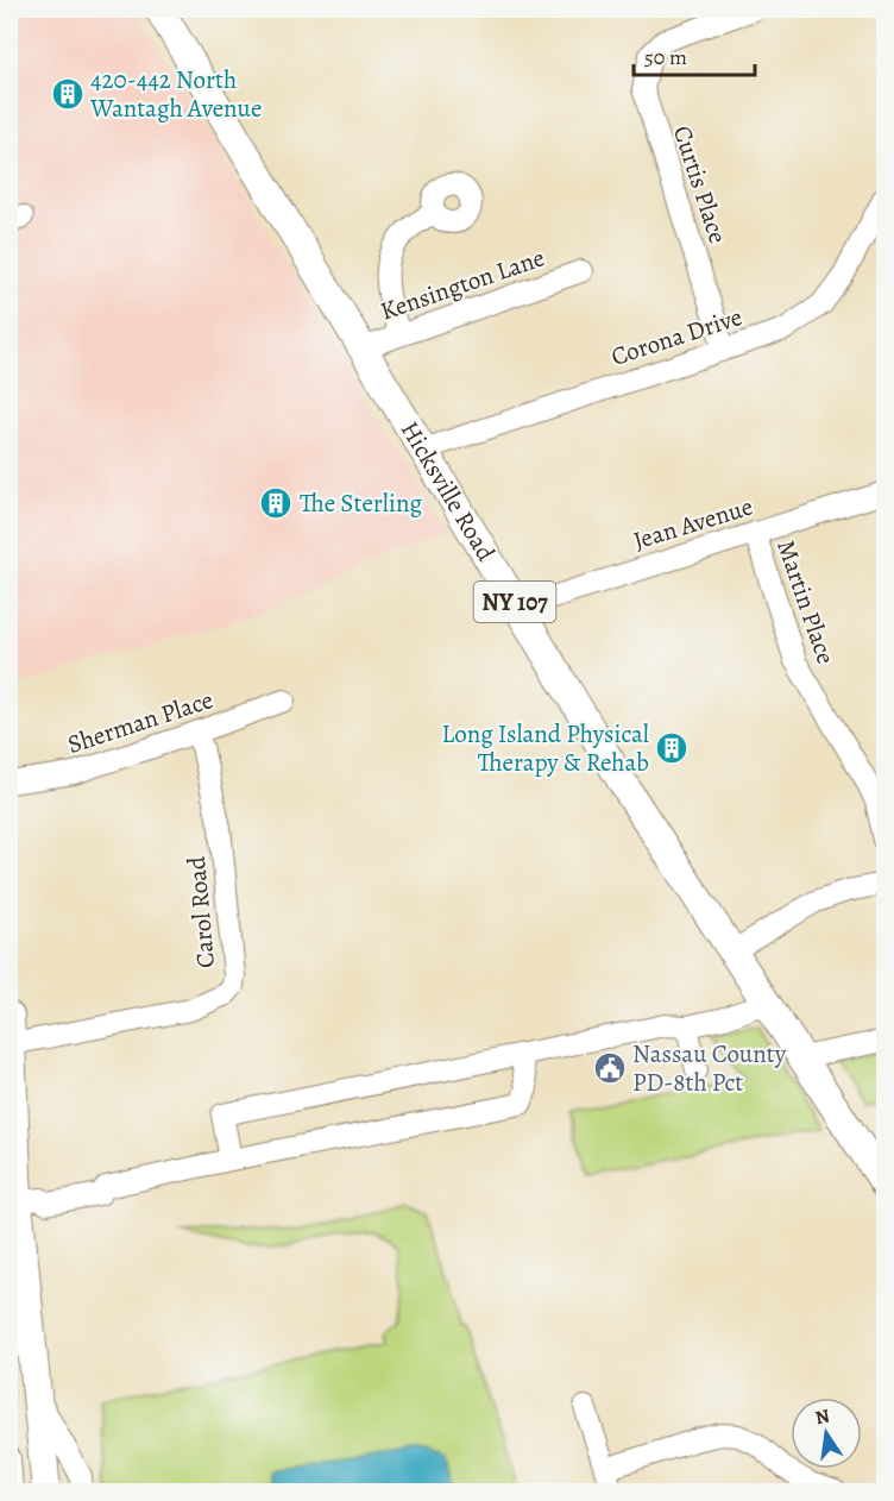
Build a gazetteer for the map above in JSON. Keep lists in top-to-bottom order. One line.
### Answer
{"streets":{"main road":["Hicksville Road","NY 107"],"street":["Curtis Place","Kensington Lane","Corona Drive","Jean Avenue","Martin Place","Sherman Place","Carol Road"]},"crossings":[["Curtis Place","Corona Drive"],["Kensington Lane","Hicksville Road"],["Corona Drive","Hicksville Road"],["Hicksville Road","Jean Avenue"],["Jean Avenue","Martin Place"],["Sherman Place","Carol Road"]],"places":{"building":["420-442 North Wantagh Avenue","The Sterling","Long Island Physical Therapy & Rehab"],"public building":["Nassau County PD-8th Pct"]},"scale_bar":"50 m","north":"top"}
